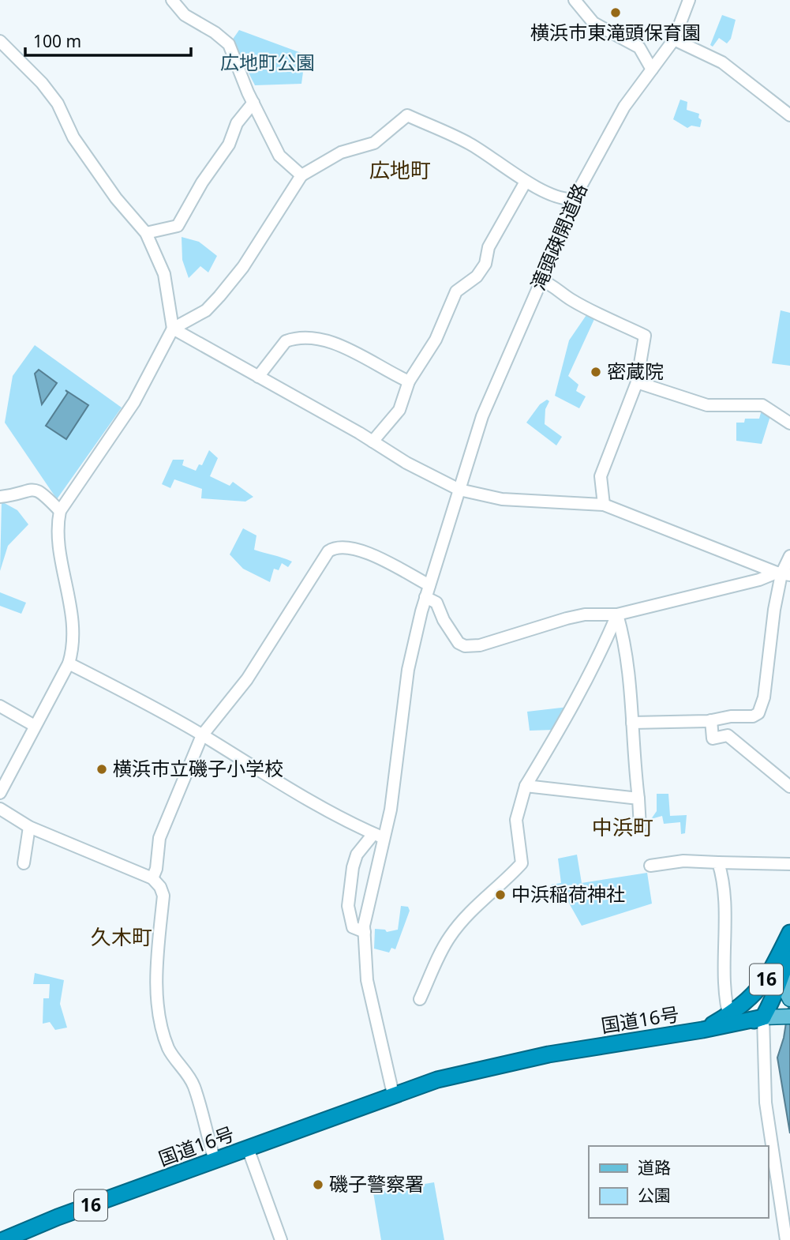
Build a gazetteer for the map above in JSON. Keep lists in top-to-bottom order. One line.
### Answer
{"streets":{"highway":["16","国道16号"],"street":["滝頭疎開道路"]},"crossings":[["16","国道16号"]],"districts":["広地町","中浜町","久木町"],"parks":["広地町公園"],"places":["横浜市東滝頭保育園","密蔵院","横浜市立磯子小学校","中浜稲荷神社","磯子警察署"],"legend":["道路","公園"],"scale_bar":"100 m"}
